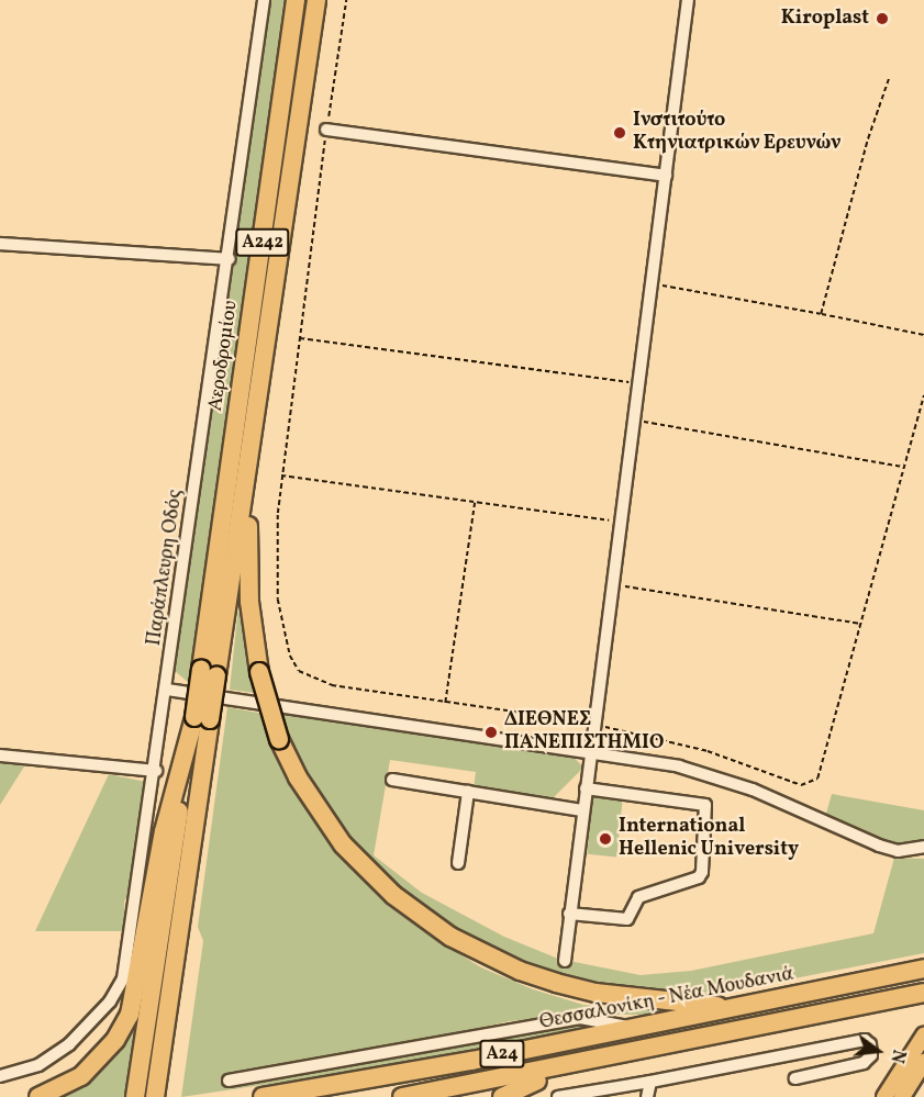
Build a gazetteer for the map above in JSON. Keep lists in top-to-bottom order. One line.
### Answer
{"streets":{"highway":["Α242","Αεροδρομίου","Θεσσαλονίκη - Νέα Μουδανιά","Α24"],"street":["Παράπλευρη Οδός"]},"places":["Kiroplast","Ινστιτούτο Κτηνιατρικών Ερευνών","ΔΙΕΘΝΕΣ ΠΑΝΕΠΙΣΤΗΜΙΟ","International Hellenic University"],"north":"right"}
